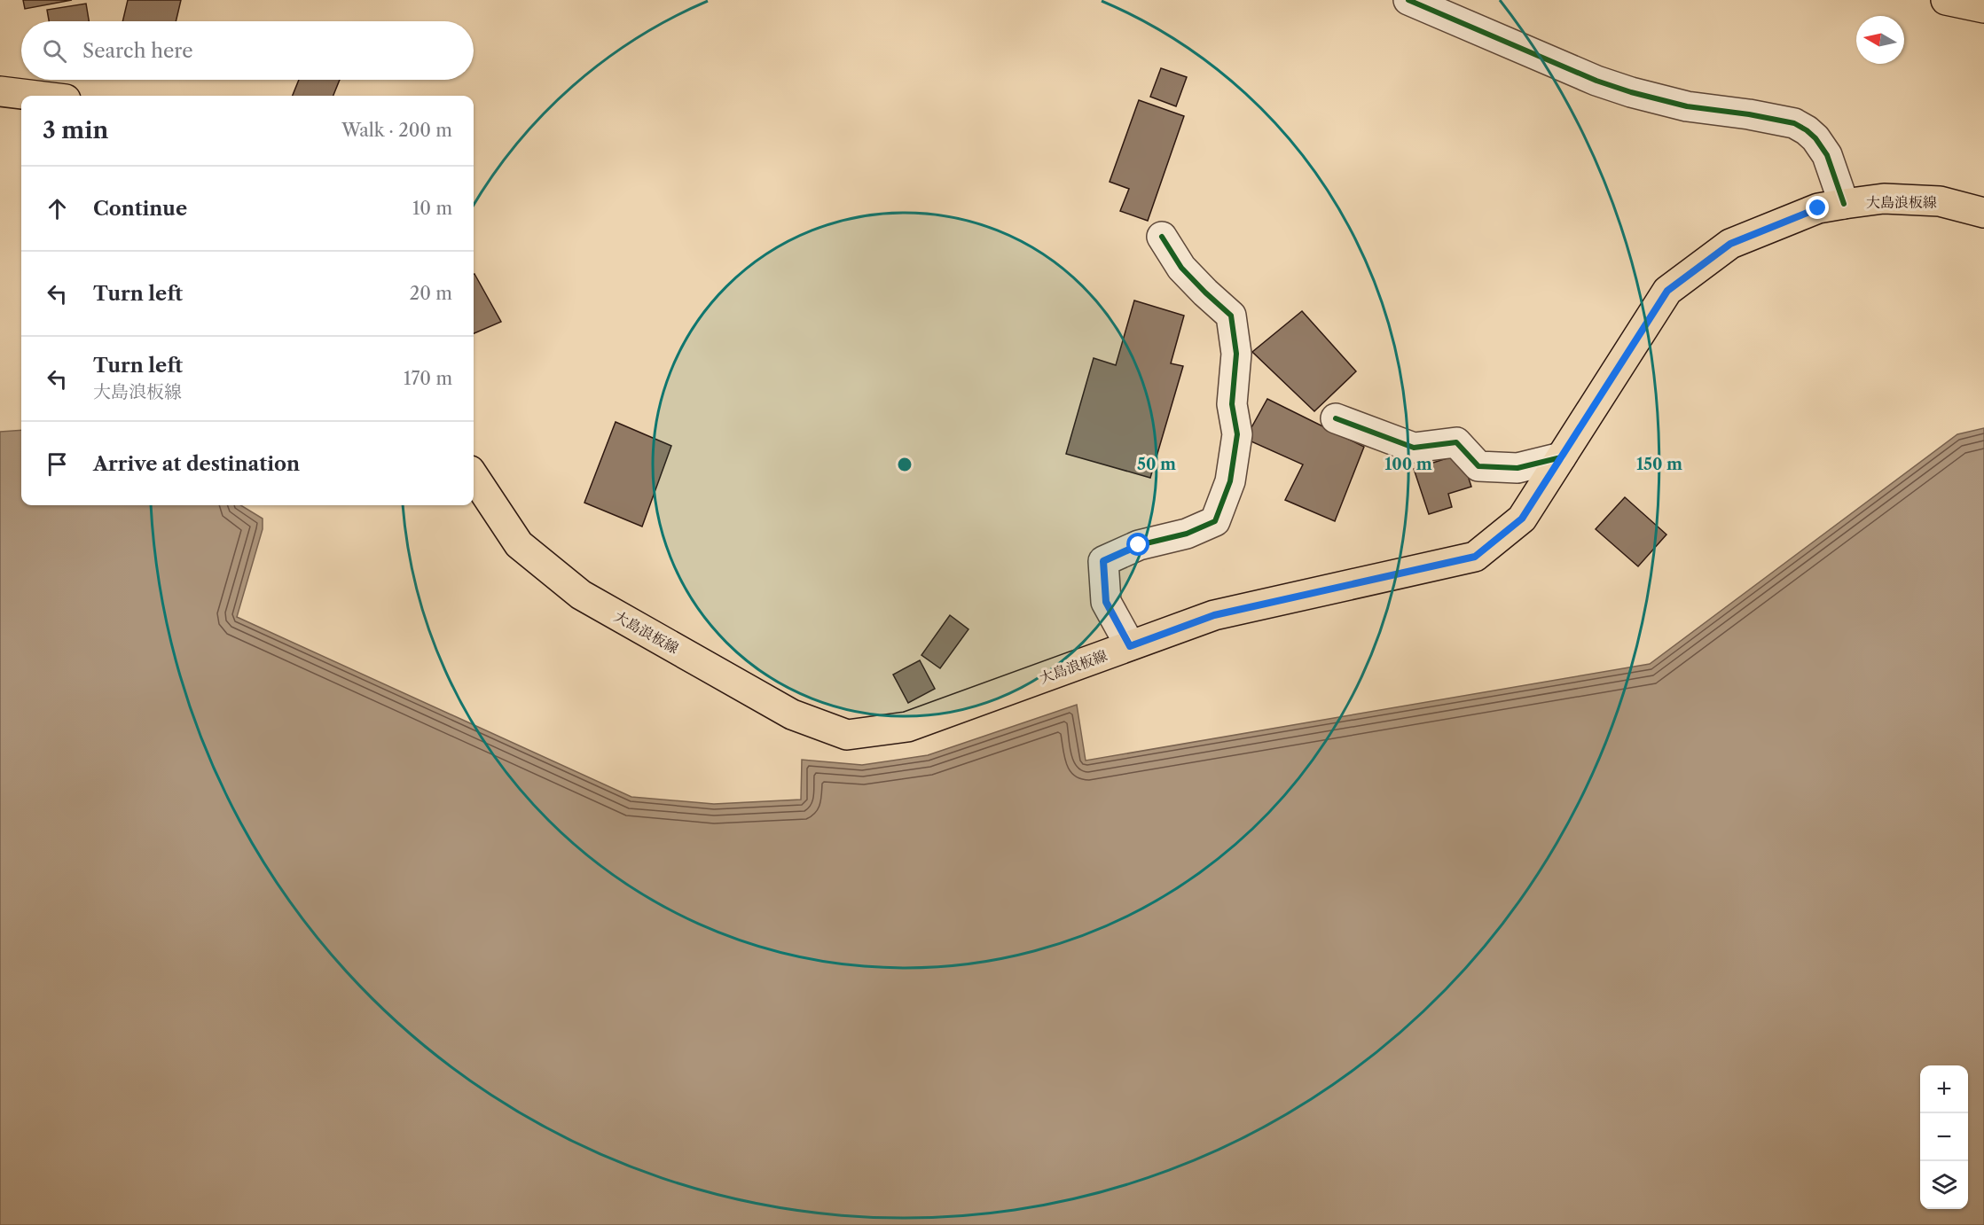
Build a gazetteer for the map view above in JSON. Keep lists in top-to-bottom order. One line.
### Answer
{"streets":{"main road":["大島浪板線"]},"north":"left","page":{"search":"Search here","heading":["3 min","Walk · 200 m"],"list":[["Continue","10 m"],["Turn left","20 m"],["Turn left","大島浪板線","170 m"],"Arrive at destination"],"map_buttons":["+","−"]},"rings":["50 m","100 m","150 m"]}
